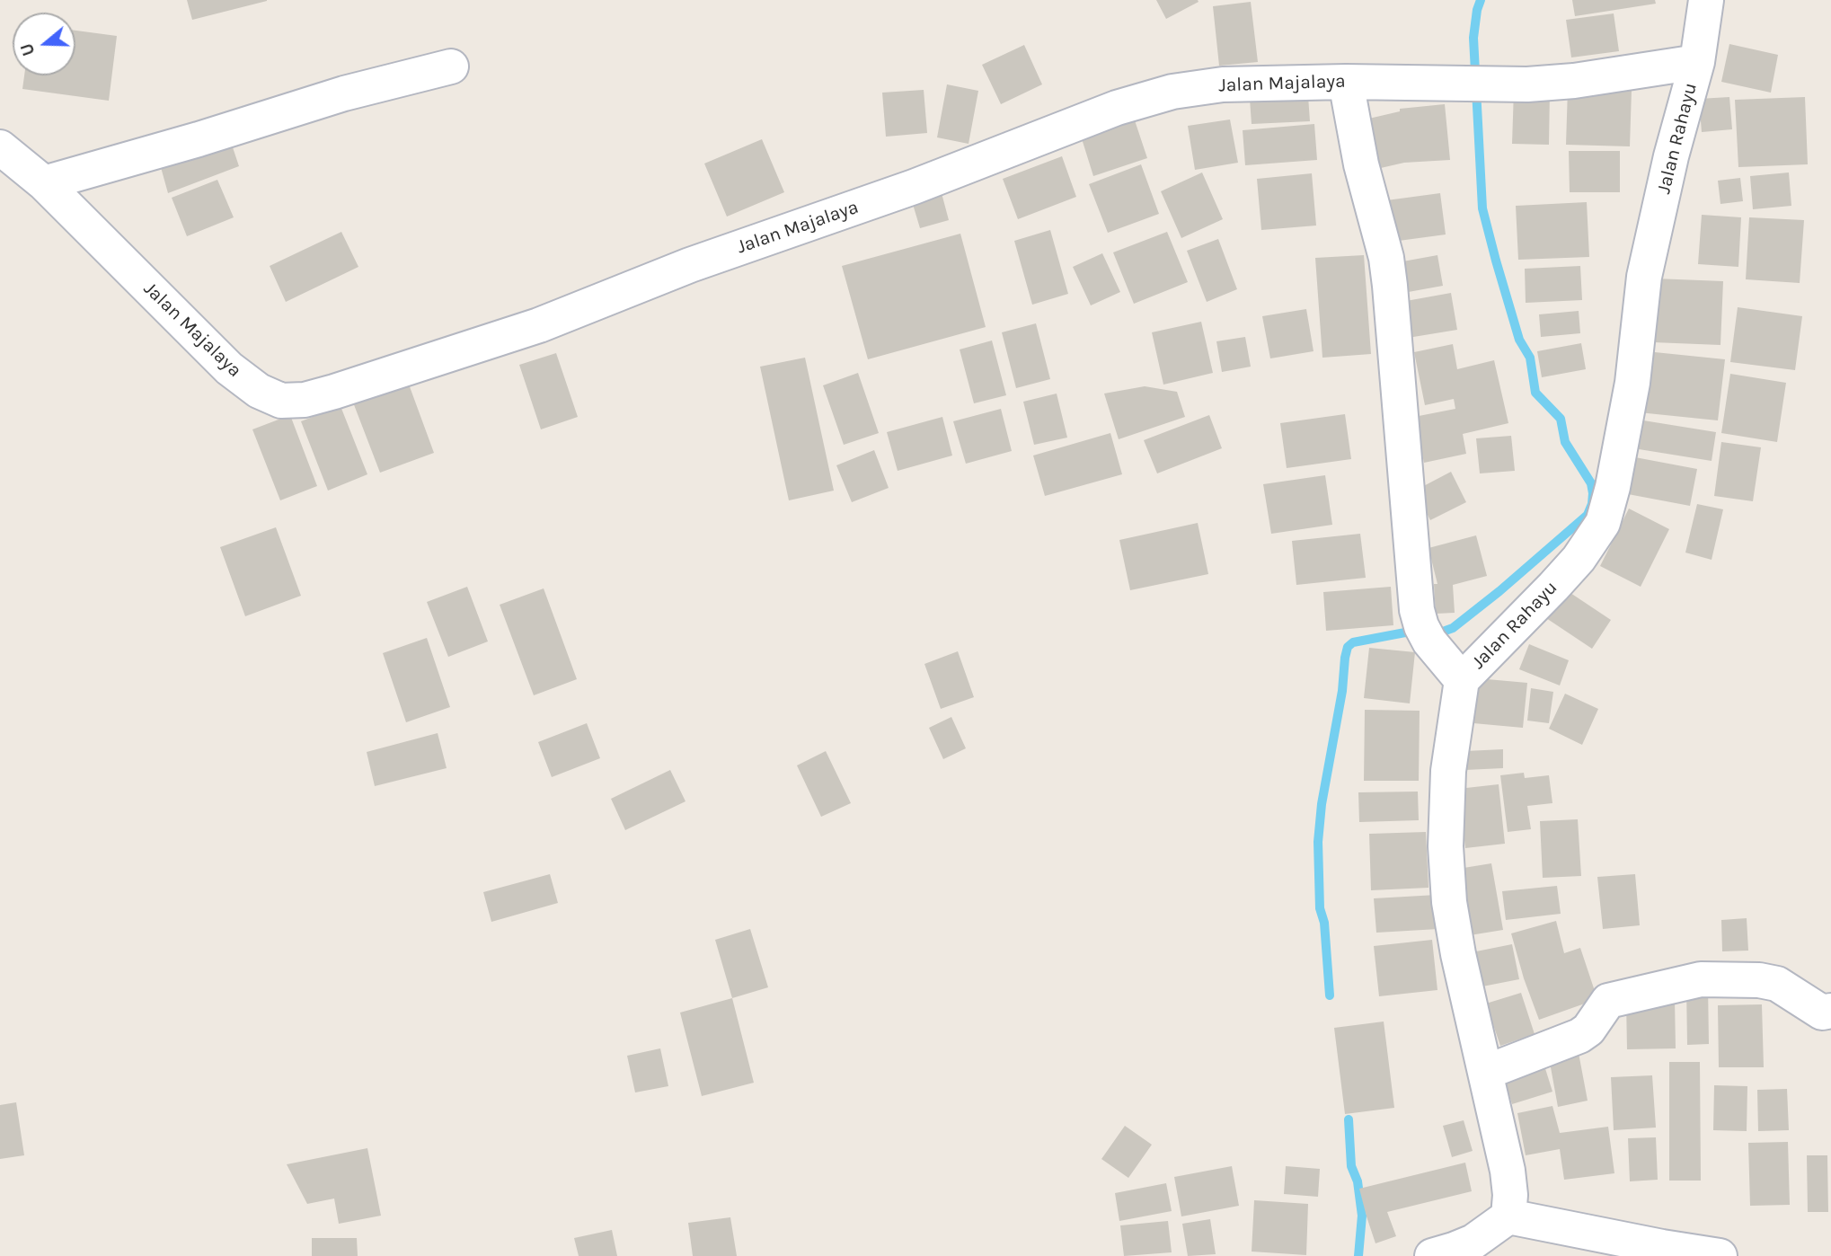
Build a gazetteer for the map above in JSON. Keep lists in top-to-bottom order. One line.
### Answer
{"streets":{"street":["Jalan Majalaya","Jalan Rahayu"]},"crossings":[["Jalan Majalaya","Jalan Rahayu"]],"north":"left"}
